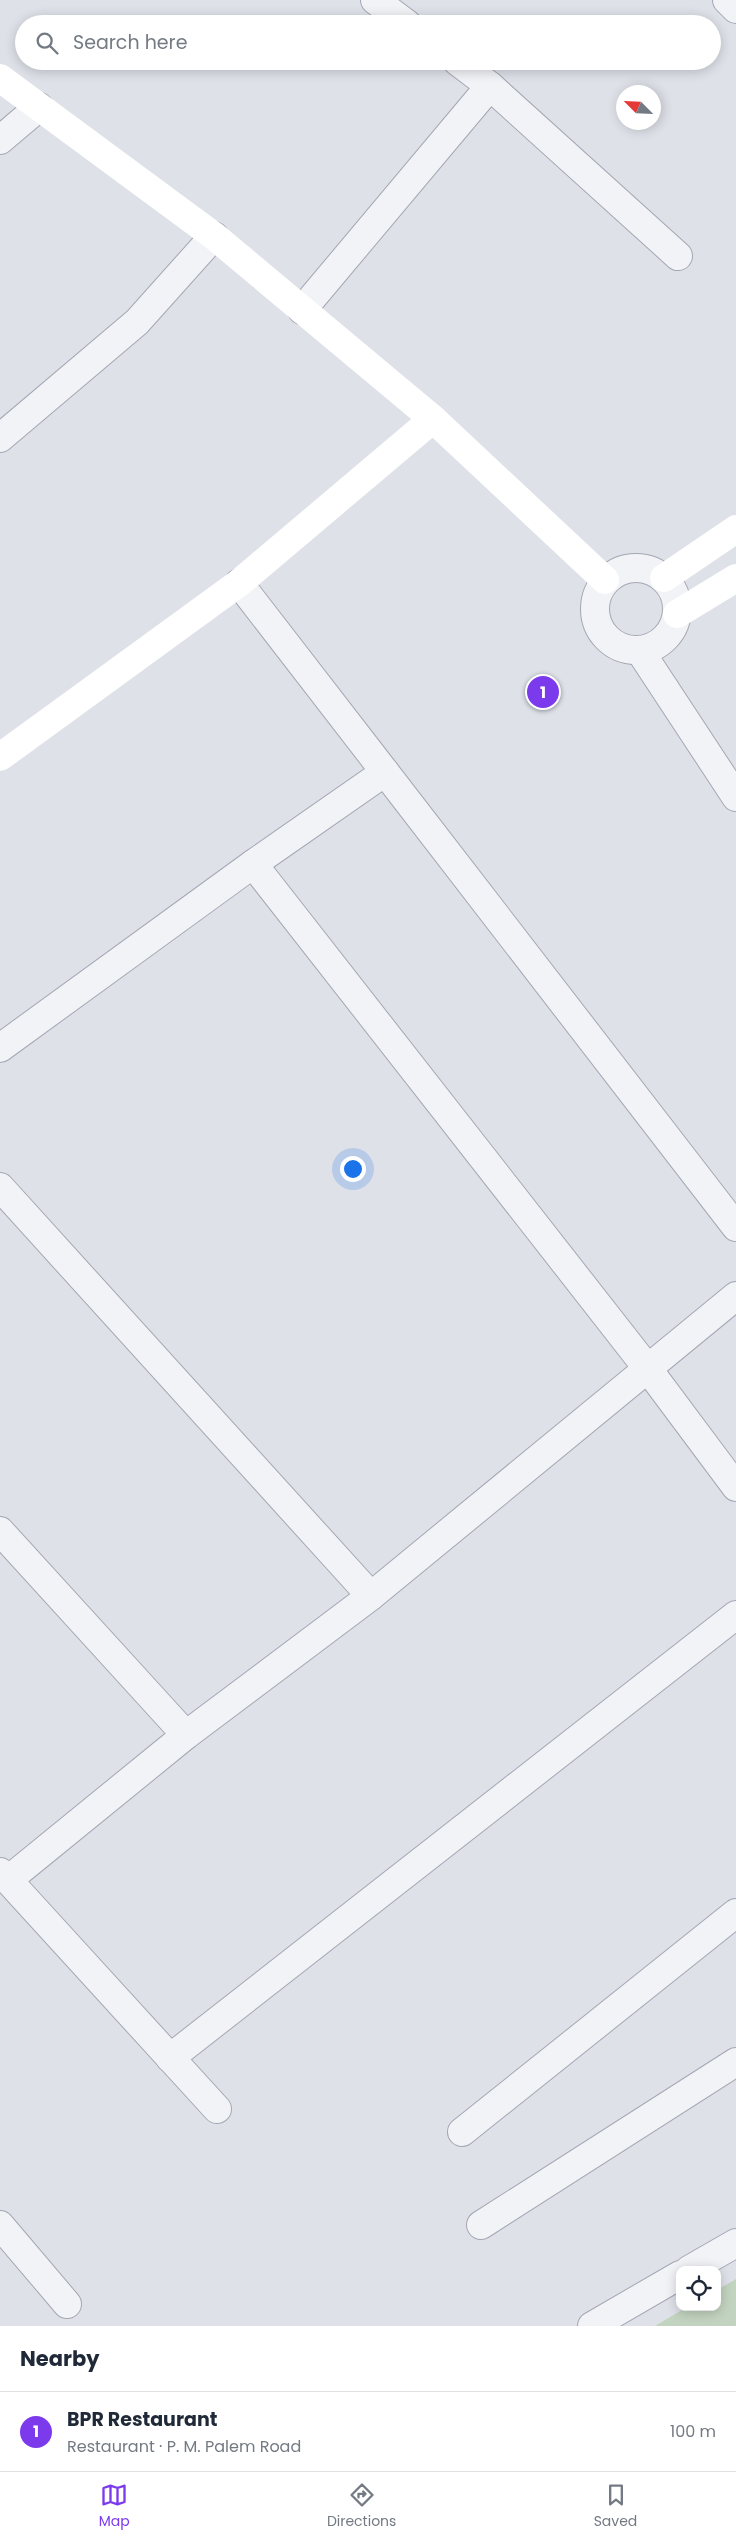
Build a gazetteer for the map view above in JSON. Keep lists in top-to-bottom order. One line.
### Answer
{"north":"top left","page":{"search":"Search here","pins":"1","heading":"Nearby","list":[{"mark":"1","name":"BPR Restaurant","note":"Restaurant · P. M. Palem Road","value":"100 m"}],"nav":["Map","Directions","Saved"]}}
